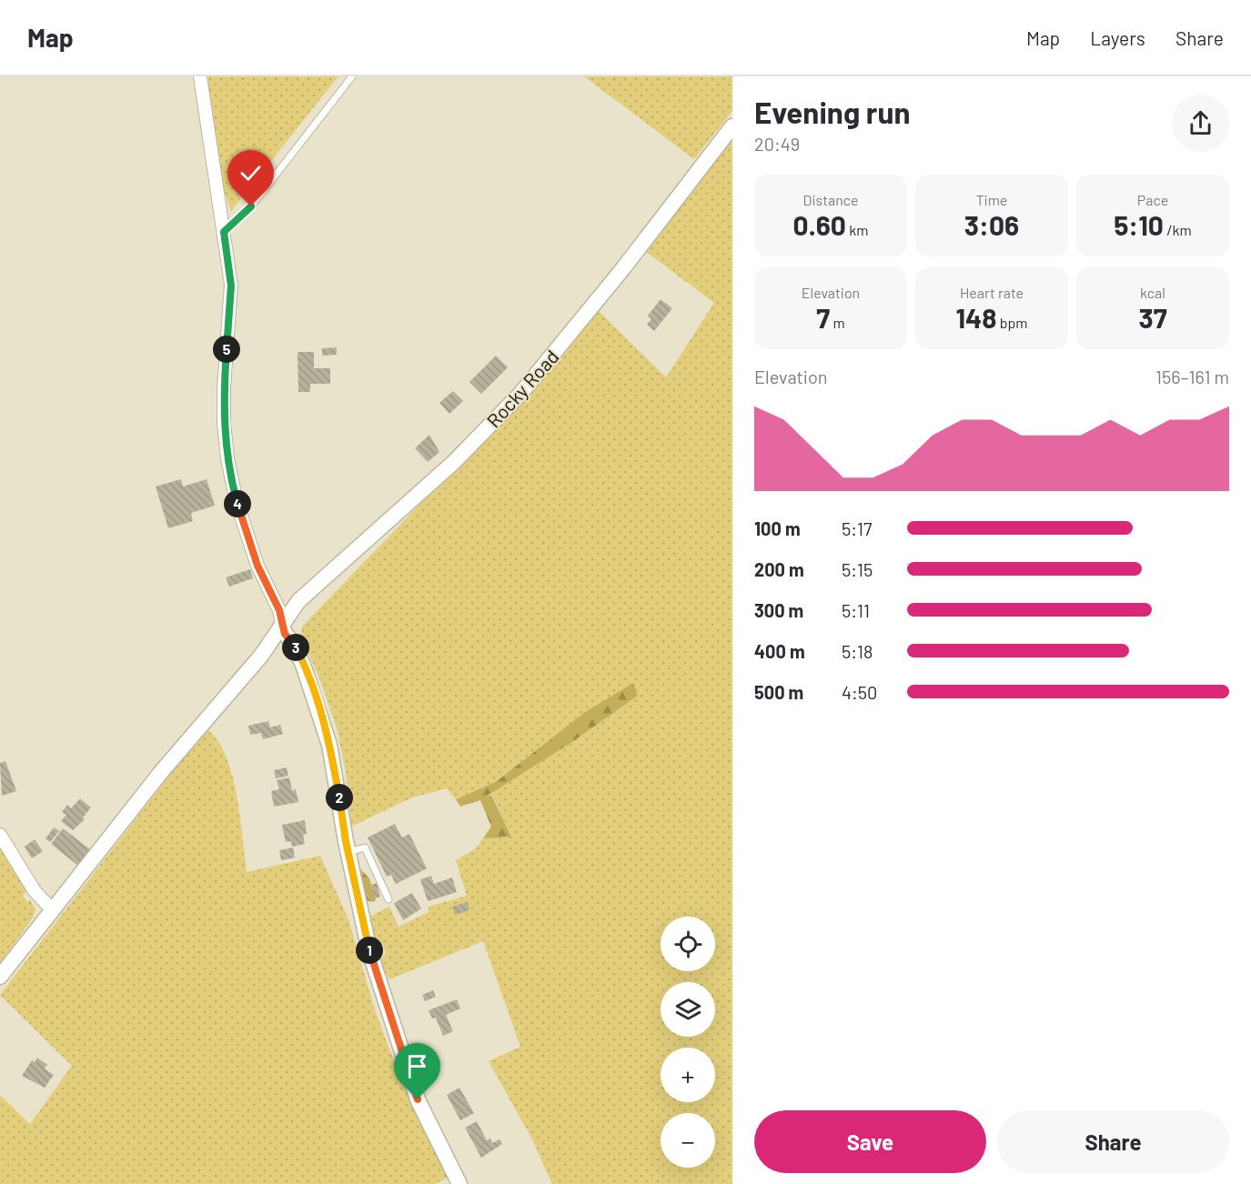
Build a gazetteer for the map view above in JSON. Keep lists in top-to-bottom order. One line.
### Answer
{"streets":{"street":["Rocky Road"]},"page":{"header":"Map","nav":["Map","Layers","Share"],"heading":["Evening run","20:49"],"stats":[["Distance","0.60 km"],["Time","3:06"],["Pace","5:10 /km"],["Elevation","7 m"],["Heart rate","148 bpm"],["kcal","37"]],"pins":["5","4","3","2","1"],"chart":["Elevation","156–161 m"],"list":[{"name":"100 m","note":"5:17"},{"name":"200 m","note":"5:15"},{"name":"300 m","note":"5:11"},{"name":"400 m","note":"5:18"},{"name":"500 m","note":"4:50"}],"map_buttons":["+","−"],"buttons":["Save","Share"]}}
